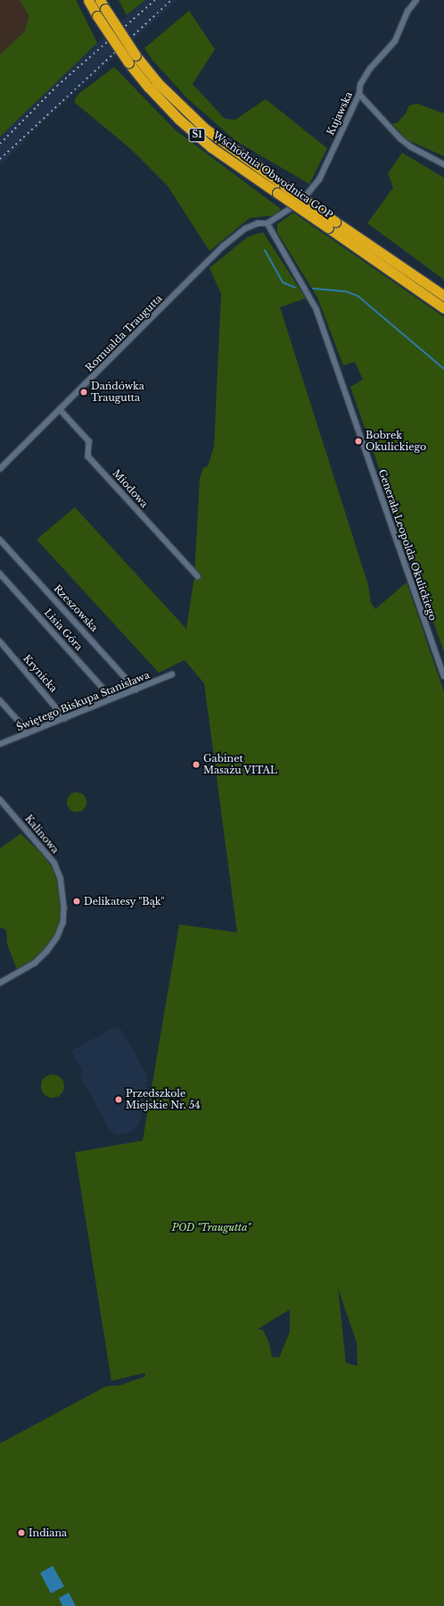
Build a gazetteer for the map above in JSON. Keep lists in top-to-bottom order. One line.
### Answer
{"streets":{"highway":["S1","Wschodnia Obwodnica GOP"],"street":["Kujawska","Romualda Traugutta","Miodowa","Generała Leopolda Okulickiego","Rzeszowska","Lisia Góra","Krynicka","Świętego Biskupa Stanisława","Kalinowa"]},"crossings":[["Kujawska","Romualda Traugutta"],["Kujawska","Generała Leopolda Okulickiego"],["Romualda Traugutta","Miodowa"],["Romualda Traugutta","Generała Leopolda Okulickiego"],["Rzeszowska","Świętego Biskupa Stanisława"],["Lisia Góra","Świętego Biskupa Stanisława"],["Krynicka","Świętego Biskupa Stanisława"]],"parks":["POD \"Traugutta\""],"places":["Dańdówka Traugutta","Bobrek Okulickiego","Gabinet Masażu VITAL","Delikatesy \"Bąk\"","Przedszkole Miejskie Nr. 54","Indiana"]}
